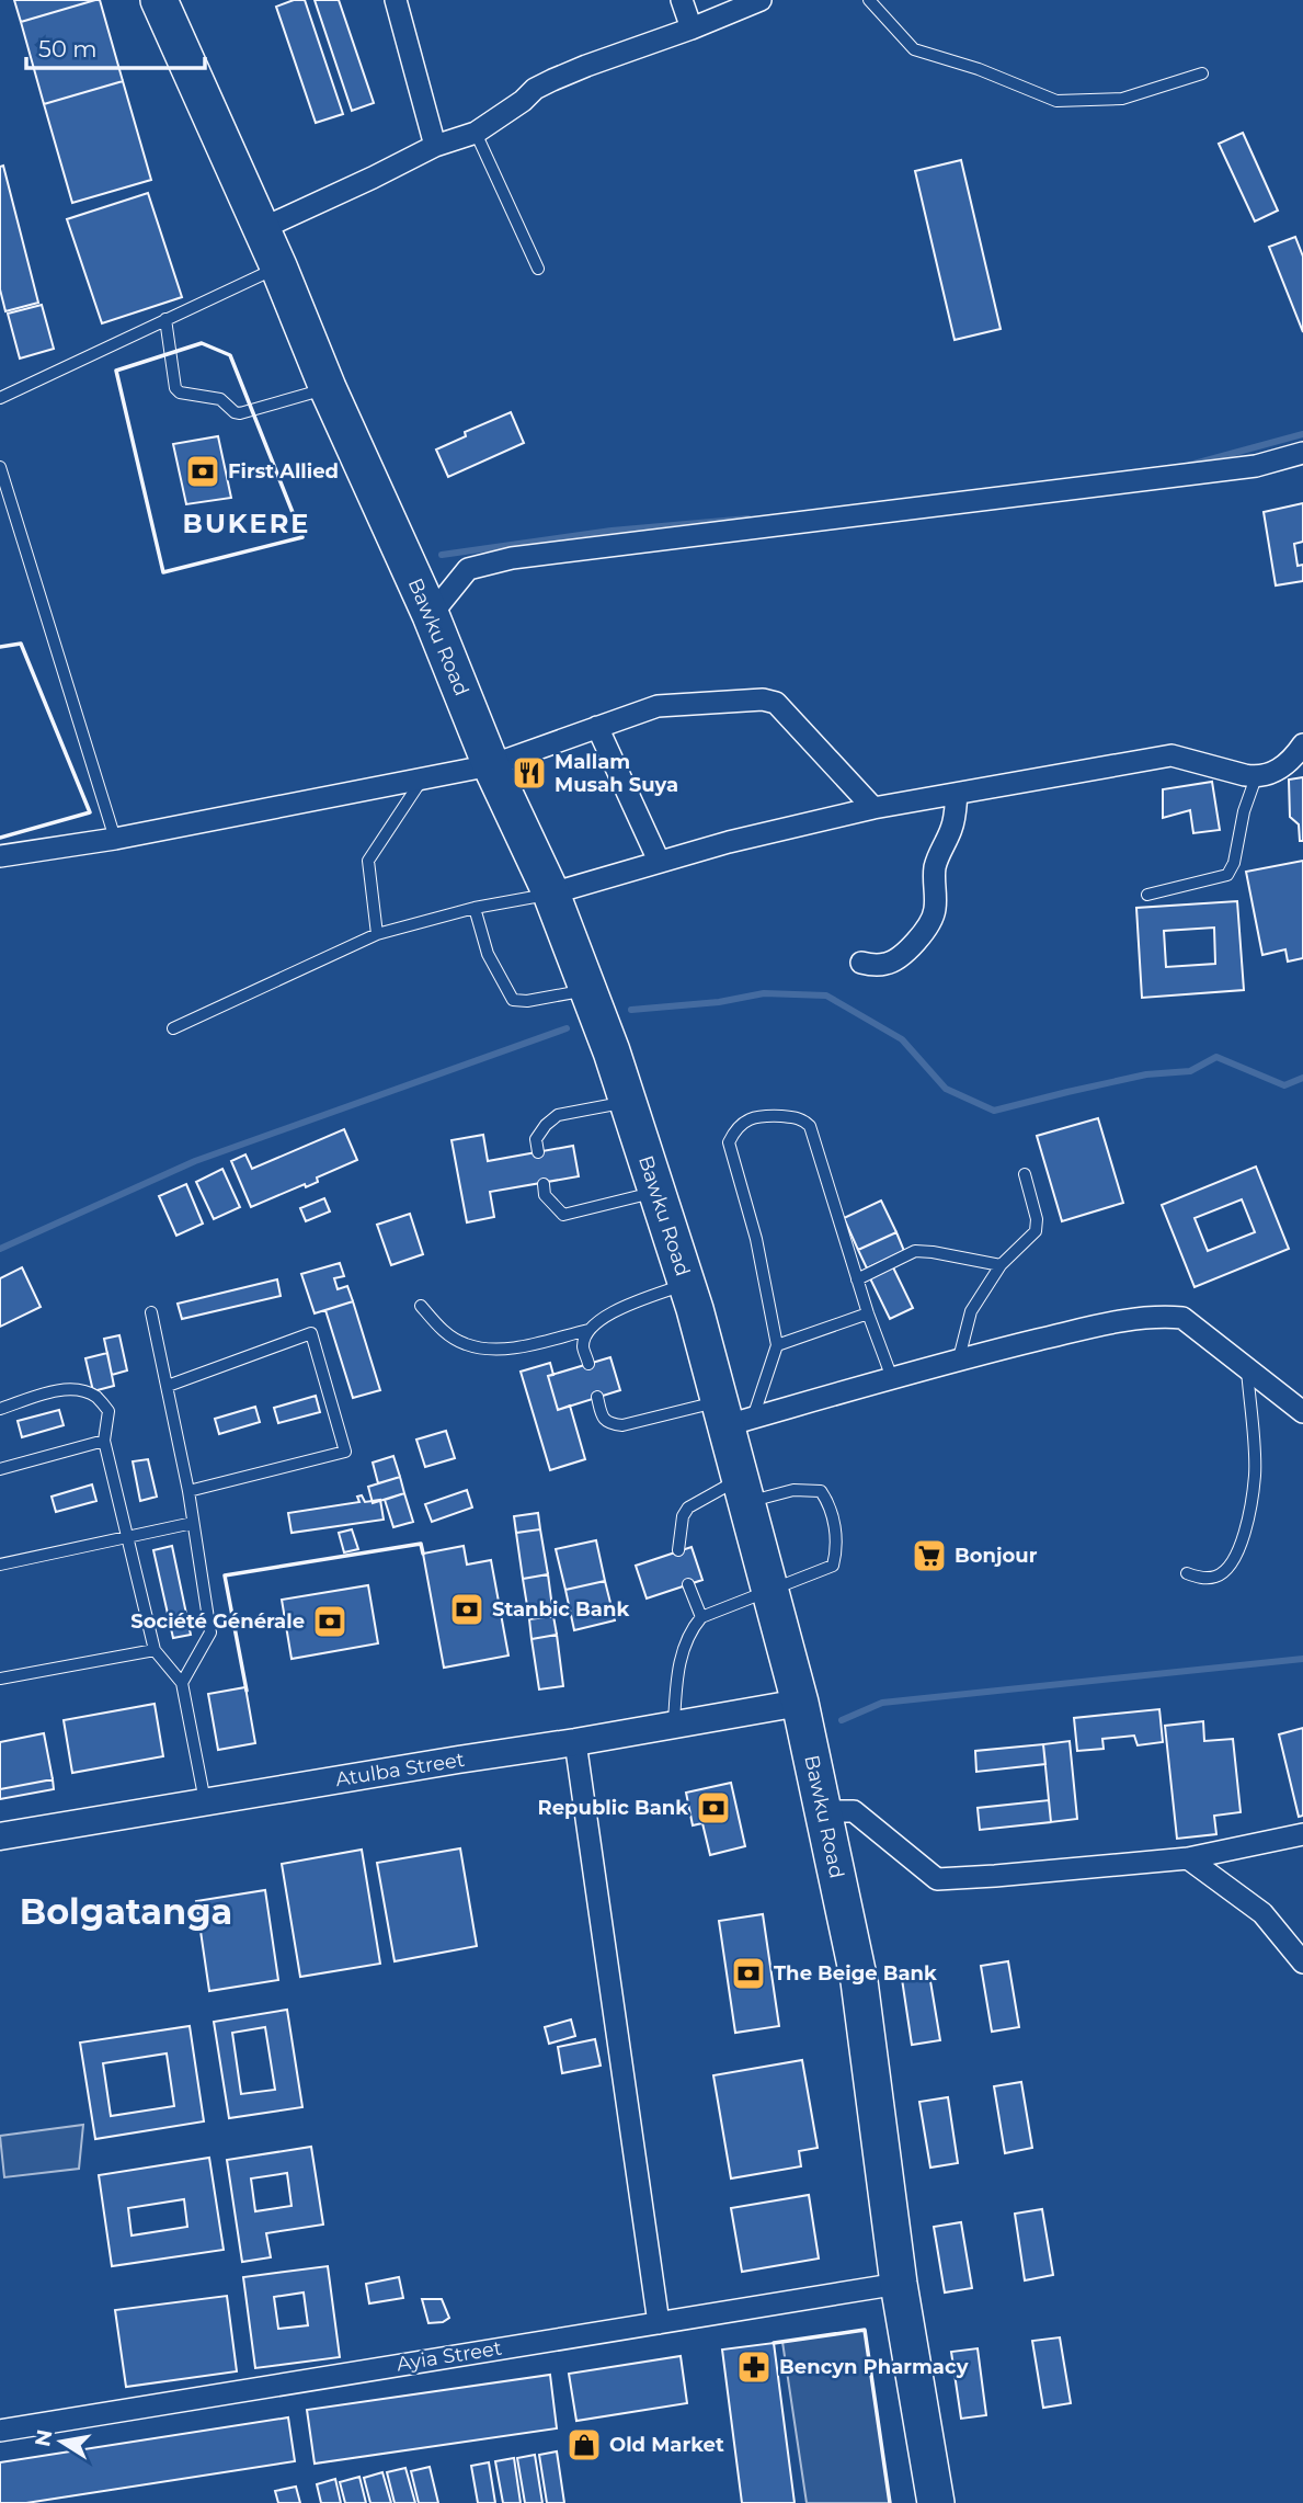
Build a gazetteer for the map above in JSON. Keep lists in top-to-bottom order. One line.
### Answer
{"streets":{"highway":["Bawku Road"],"street":["Atulba Street","Ayia Street"]},"crossings":[["Bawku Road","Atulba Street"],["Bawku Road","Ayia Street"]],"districts":["BUKERE","Bolgatanga"],"places":{"bank":["First Allied","Stanbic Bank","Société Générale","Republic Bank","The Beige Bank"],"restaurant":["Mallam Musah Suya"],"supermarket":["Bonjour"],"pharmacy":["Bencyn Pharmacy"],"shop":["Old Market"]},"scale_bar":"50 m","north":"left"}
